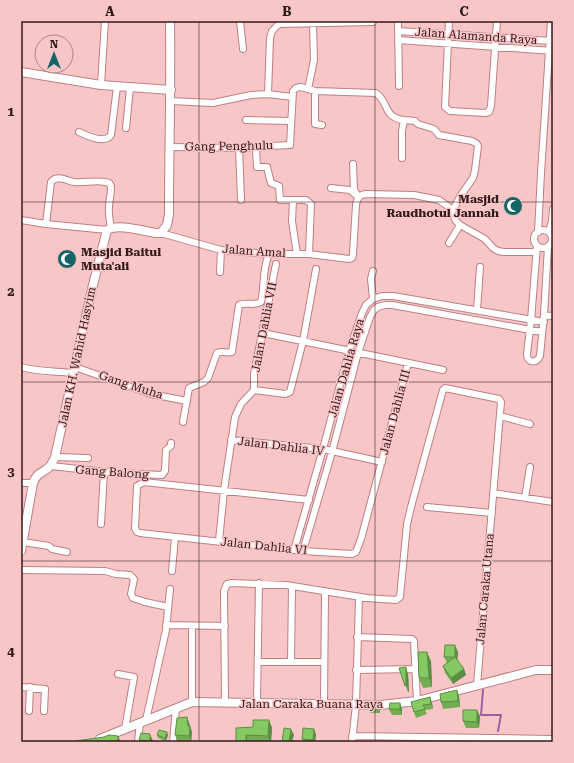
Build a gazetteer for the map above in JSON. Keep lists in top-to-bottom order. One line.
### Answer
{"streets":{"street":["Jalan Alamanda Raya","Gang Penghulu","Jalan Amal","Jalan Dahlia VII","Jalan KH. Wahid Hasyim","Jalan Dahlia Raya","Gang Muha","Jalan Dahlia III","Jalan Dahlia IV","Gang Balong","Jalan Dahlia VI","Jalan Caraka Utana","Jalan Caraka Buana Raya"]},"crossings":[["Jalan KH. Wahid Hasyim","Gang Muha"],["Jalan KH. Wahid Hasyim","Gang Balong"],["Jalan Dahlia Raya","Jalan Dahlia III"],["Jalan Dahlia Raya","Jalan Dahlia IV"],["Jalan Dahlia Raya","Jalan Dahlia VI"],["Jalan Dahlia III","Jalan Dahlia IV"],["Jalan Dahlia III","Jalan Dahlia VI"],["Jalan Caraka Utana","Jalan Caraka Buana Raya"]],"places":{"mosque":["Masjid Raudhotul Jannah","Masjid Baitul Muta'ali"]},"north":"top","grid":{"columns":["A","B","C"],"rows":["1","2","3","4"]}}
